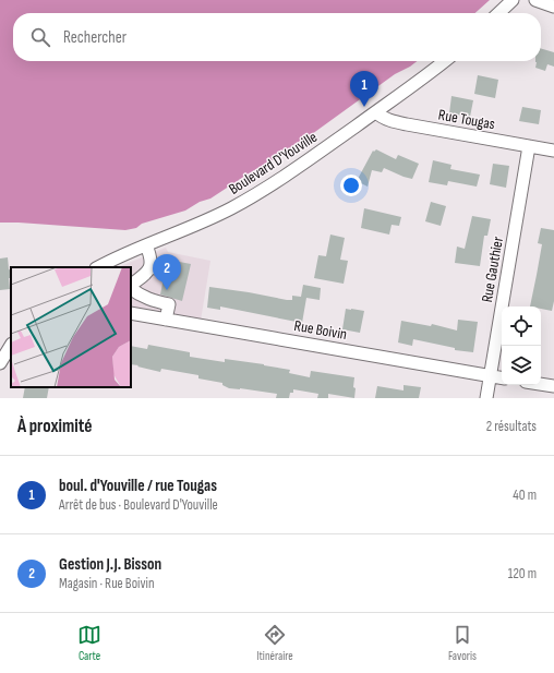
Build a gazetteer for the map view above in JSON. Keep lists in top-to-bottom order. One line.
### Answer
{"streets":{"street":["Rue Tougas","Boulevard D'Youville","Rue Gauthier","Rue Boivin"]},"crossings":[["Rue Tougas","Boulevard D'Youville"],["Rue Tougas","Rue Gauthier"],["Rue Gauthier","Rue Boivin"]],"page":{"search":"Rechercher","pins":["1","2"],"heading":["À proximité","2 résultats"],"list":[{"mark":"1","name":"boul. d'Youville / rue Tougas","note":"Arrêt de bus · Boulevard D'Youville","value":"40 m"},{"mark":"2","name":"Gestion J.J. Bisson","note":"Magasin · Rue Boivin","value":"120 m"}],"nav":["Carte","Itinéraire","Favoris"]}}
